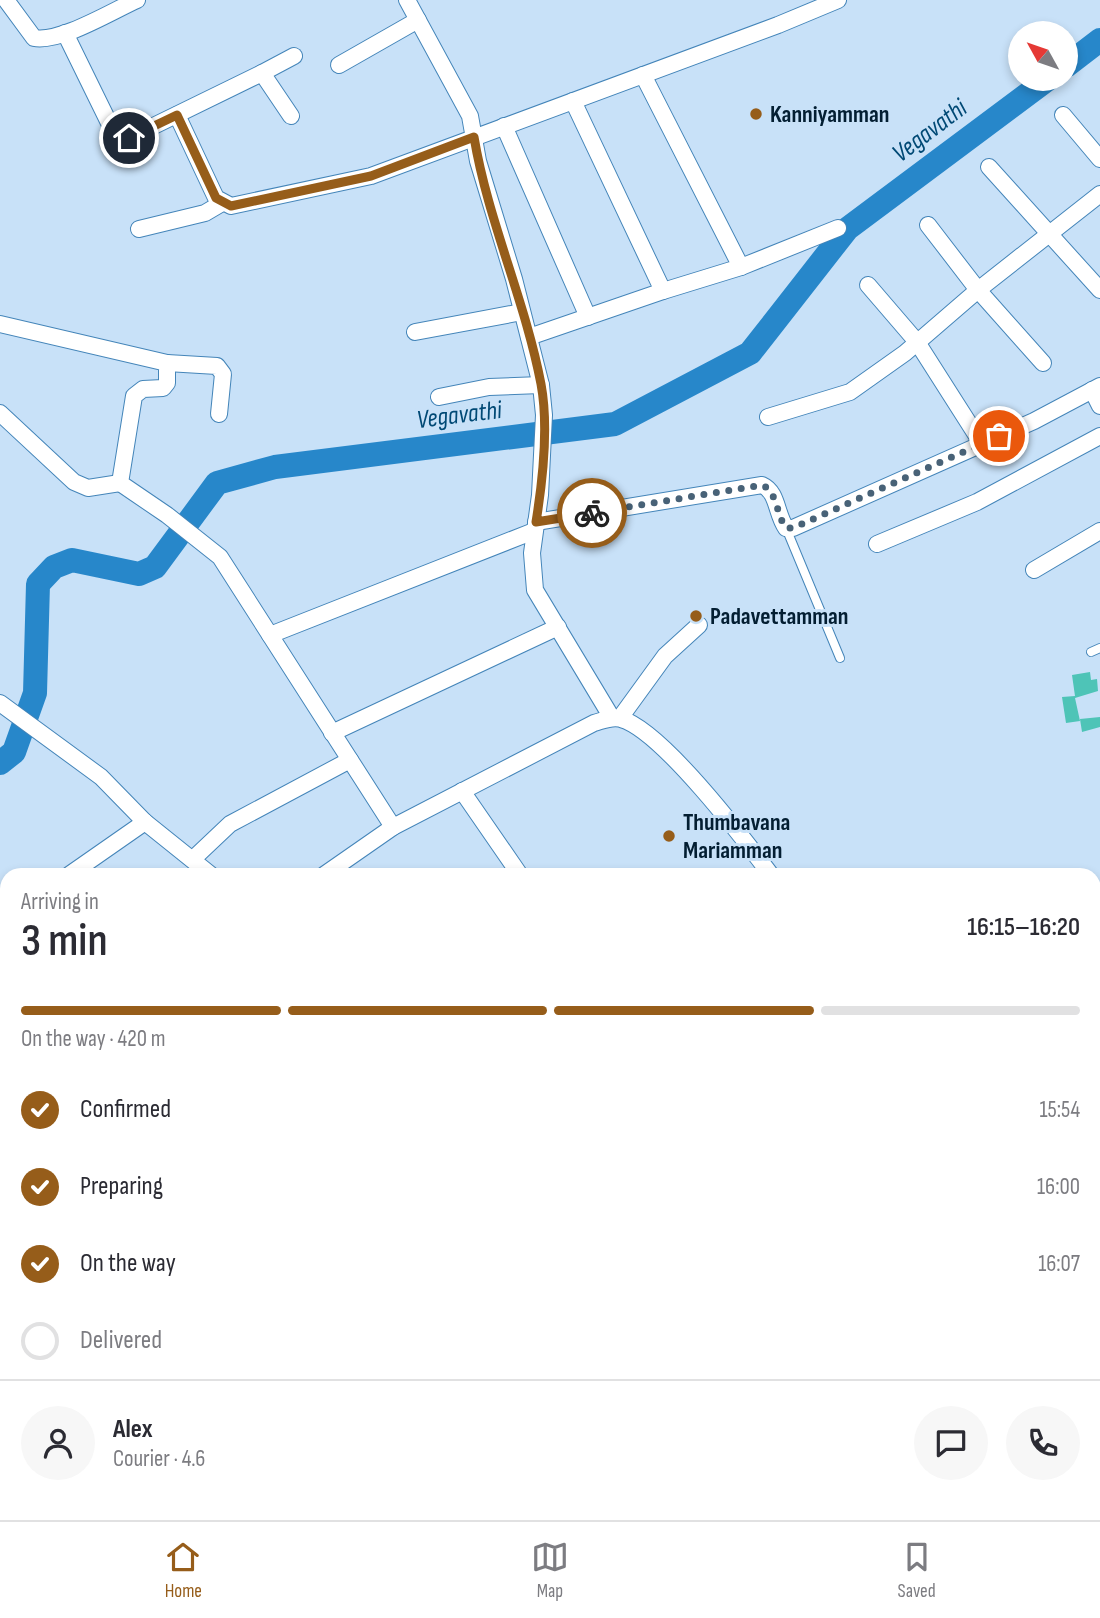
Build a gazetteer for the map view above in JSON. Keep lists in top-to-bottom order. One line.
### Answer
{"water":["Vegavathi"],"places":["Kanniyamman","Padavettamman","Thumbavana Mariamman"],"north":"top left","page":{"heading":["3 min","Arriving in","16:15–16:20"],"panel":["Alex","Courier · 4.6"],"bar":"On the way · 420 m","list":[["Confirmed","15:54"],["Preparing","16:00"],["On the way","16:07"],"Delivered"],"tabs":["Home","Map","Saved"]}}
